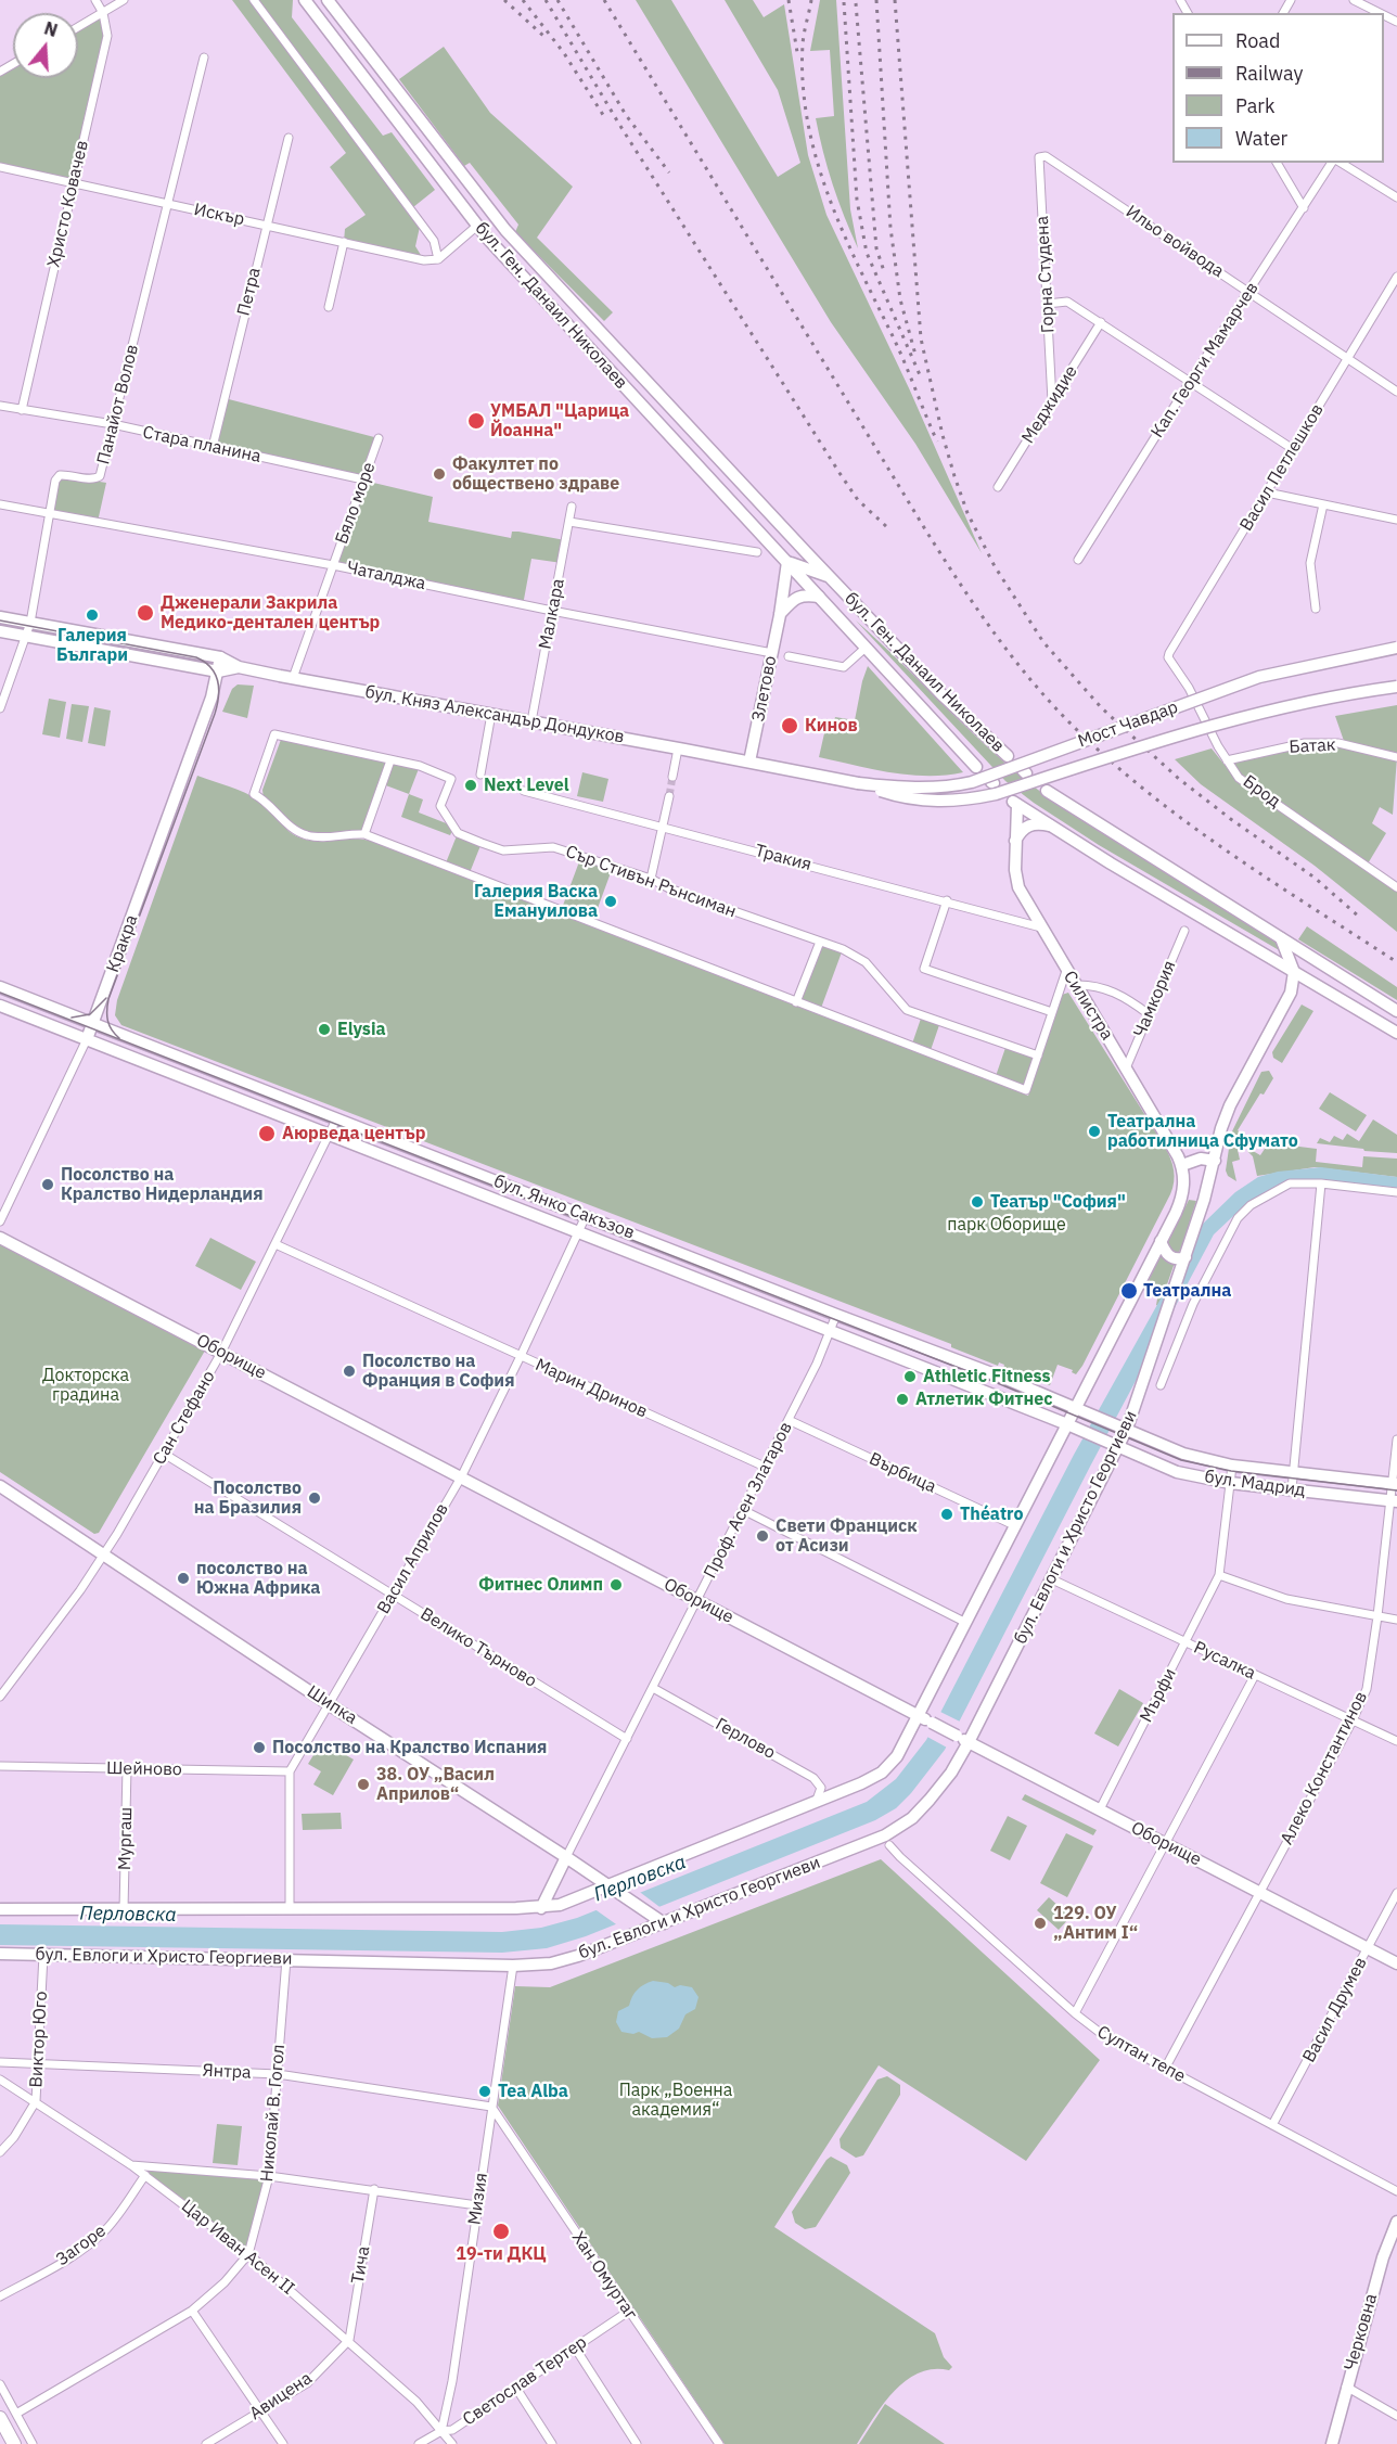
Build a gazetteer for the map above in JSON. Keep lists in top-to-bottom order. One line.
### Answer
{"streets":{"main road":["бул. Ген. Данаил Николаев","Злетово","бул. Княз Александър Дондуков","Мост Чавдар","Кракра","Силистра","бул. Янко Сакъзов","Оборище","бул. Мадрид","бул. Евлоги и Христо Георгиеви","Шипка","Черковна"],"street":["Христо Ковачев","Искър","Ильо войвода","Горна Студена","Петра","Кап. Георги Мамарчев","Панайот Волов","Меджидие","Стара планина","Васил Петлешков","Бяло море","Чаталджа","Малкара","Батак","Брод","Тракия","Сър Стивън Рънсиман","Чамкория","Марин Дринов","Сан Стефано","Върбица","Проф. Асен Златаров","Васил Априлов","Велико Търново","Русалка","Мърфи","Герлово","Алеко Константинов","Шейново","Мургаш","Васил Друмев","Виктор Юго","Султан тепе","Янтра","Николай В. Гогол","Мизия","Загоре","Цар Иван Асен II","Тича","Хан Омуртаг","Светослав Тертер","Авицена"]},"crossings":[["Христо Ковачев","Искър"],["Христо Ковачев","Стара планина"],["Искър","Петра"],["Искър","Панайот Волов"],["Ильо войвода","Горна Студена"],["Ильо войвода","Кап. Георги Мамарчев"],["Ильо войвода","Васил Петлешков"],["Горна Студена","Меджидие"],["Петра","Стара планина"],["бул. Ген. Данаил Николаев","Злетово"],["Панайот Волов","Стара планина"],["Панайот Волов","Чаталджа"],["Панайот Волов","бул. Княз Александър Дондуков"],["Стара планина","Бяло море"],["Васил Петлешков","Брод"],["Бяло море","Чаталджа"],["Бяло море","бул. Княз Александър Дондуков"],["Чаталджа","Малкара"],["Чаталджа","Злетово"],["Малкара","бул. Княз Александър Дондуков"],["Злетово","бул. Княз Александър Дондуков"],["Злетово","Мост Чавдар"],["бул. Княз Александър Дондуков","Мост Чавдар"],["бул. Княз Александър Дондуков","Кракра"],["Батак","Брод"],["Тракия","Силистра"],["Кракра","бул. Янко Сакъзов"],["Чамкория","Силистра"],["бул. Янко Сакъзов","Сан Стефано"],["бул. Янко Сакъзов","бул. Мадрид"],["бул. Янко Сакъзов","Проф. Асен Златаров"],["бул. Янко Сакъзов","бул. Евлоги и Христо Георгиеви"],["бул. Янко Сакъзов","Васил Априлов"],["Оборище","Сан Стефано"],["Оборище","Проф. Асен Златаров"],["Оборище","бул. Евлоги и Христо Георгиеви"],["Оборище","Васил Априлов"],["Оборище","Мърфи"],["Оборище","Алеко Константинов"],["Оборище","Васил Друмев"],["Марин Дринов","Сан Стефано"],["Марин Дринов","Проф. Асен Златаров"],["Марин Дринов","Васил Априлов"],["Сан Стефано","Велико Търново"],["Сан Стефано","Шипка"],["Върбица","Проф. Асен Златаров"],["бул. Мадрид","бул. Евлоги и Христо Георгиеви"],["бул. Мадрид","Мърфи"],["бул. Мадрид","Алеко Константинов"],["Проф. Асен Златаров","Велико Търново"],["Проф. Асен Златаров","Шипка"],["Проф. Асен Златаров","Герлово"],["бул. Евлоги и Христо Георгиеви","Русалка"],["бул. Евлоги и Христо Георгиеви","Шипка"],["бул. Евлоги и Христо Георгиеви","Виктор Юго"],["бул. Евлоги и Христо Георгиеви","Николай В. Гогол"],["бул. Евлоги и Христо Георгиеви","Мизия"],["Васил Априлов","Велико Търново"],["Васил Априлов","Шипка"],["Васил Априлов","Шейново"],["Русалка","Мърфи"],["Русалка","Алеко Константинов"],["Алеко Константинов","Султан тепе"],["Шейново","Мургаш"],["Васил Друмев","Султан тепе"],["Виктор Юго","Янтра"],["Виктор Юго","Цар Иван Асен II"],["Янтра","Николай В. Гогол"],["Янтра","Мизия"],["Янтра","Хан Омуртаг"],["Николай В. Гогол","Цар Иван Асен II"],["Мизия","Цар Иван Асен II"],["Мизия","Хан Омуртаг"],["Мизия","Светослав Тертер"],["Загоре","Цар Иван Асен II"],["Цар Иван Асен II","Тича"],["Цар Иван Асен II","Светослав Тертер"],["Цар Иван Асен II","Авицена"],["Тича","Авицена"],["Хан Омуртаг","Светослав Тертер"]],"water":["Перловска"],"parks":["парк Оборище","Докторска градина","Парк „Военна академия“"],"places":["УМБАЛ \"Царица Йоанна\"","Факултет по обществено здраве","Дженерали Закрила Медико-дентален център","Галерия Българи","Кинов","Next Level","Галерия Васка Емануилова","Elysia","Театрална работилница Сфумато","Аюрведа център","Посолство на Кралство Нидерландия","Театър \"София\"","Театрална","Посолство на Франция в София","Athletic Fitness","Атлетик Фитнес","Посолство на Бразилия","Théatro","Свети Франциск от Асизи","посолство на Южна Африка","Фитнес Олимп","Посолство на Кралство Испания","38. ОУ „Васил Априлов“","129. ОУ „Антим I“","Tea Alba","19-ти ДКЦ"],"legend":["Road","Railway","Park","Water"],"north":"top"}
